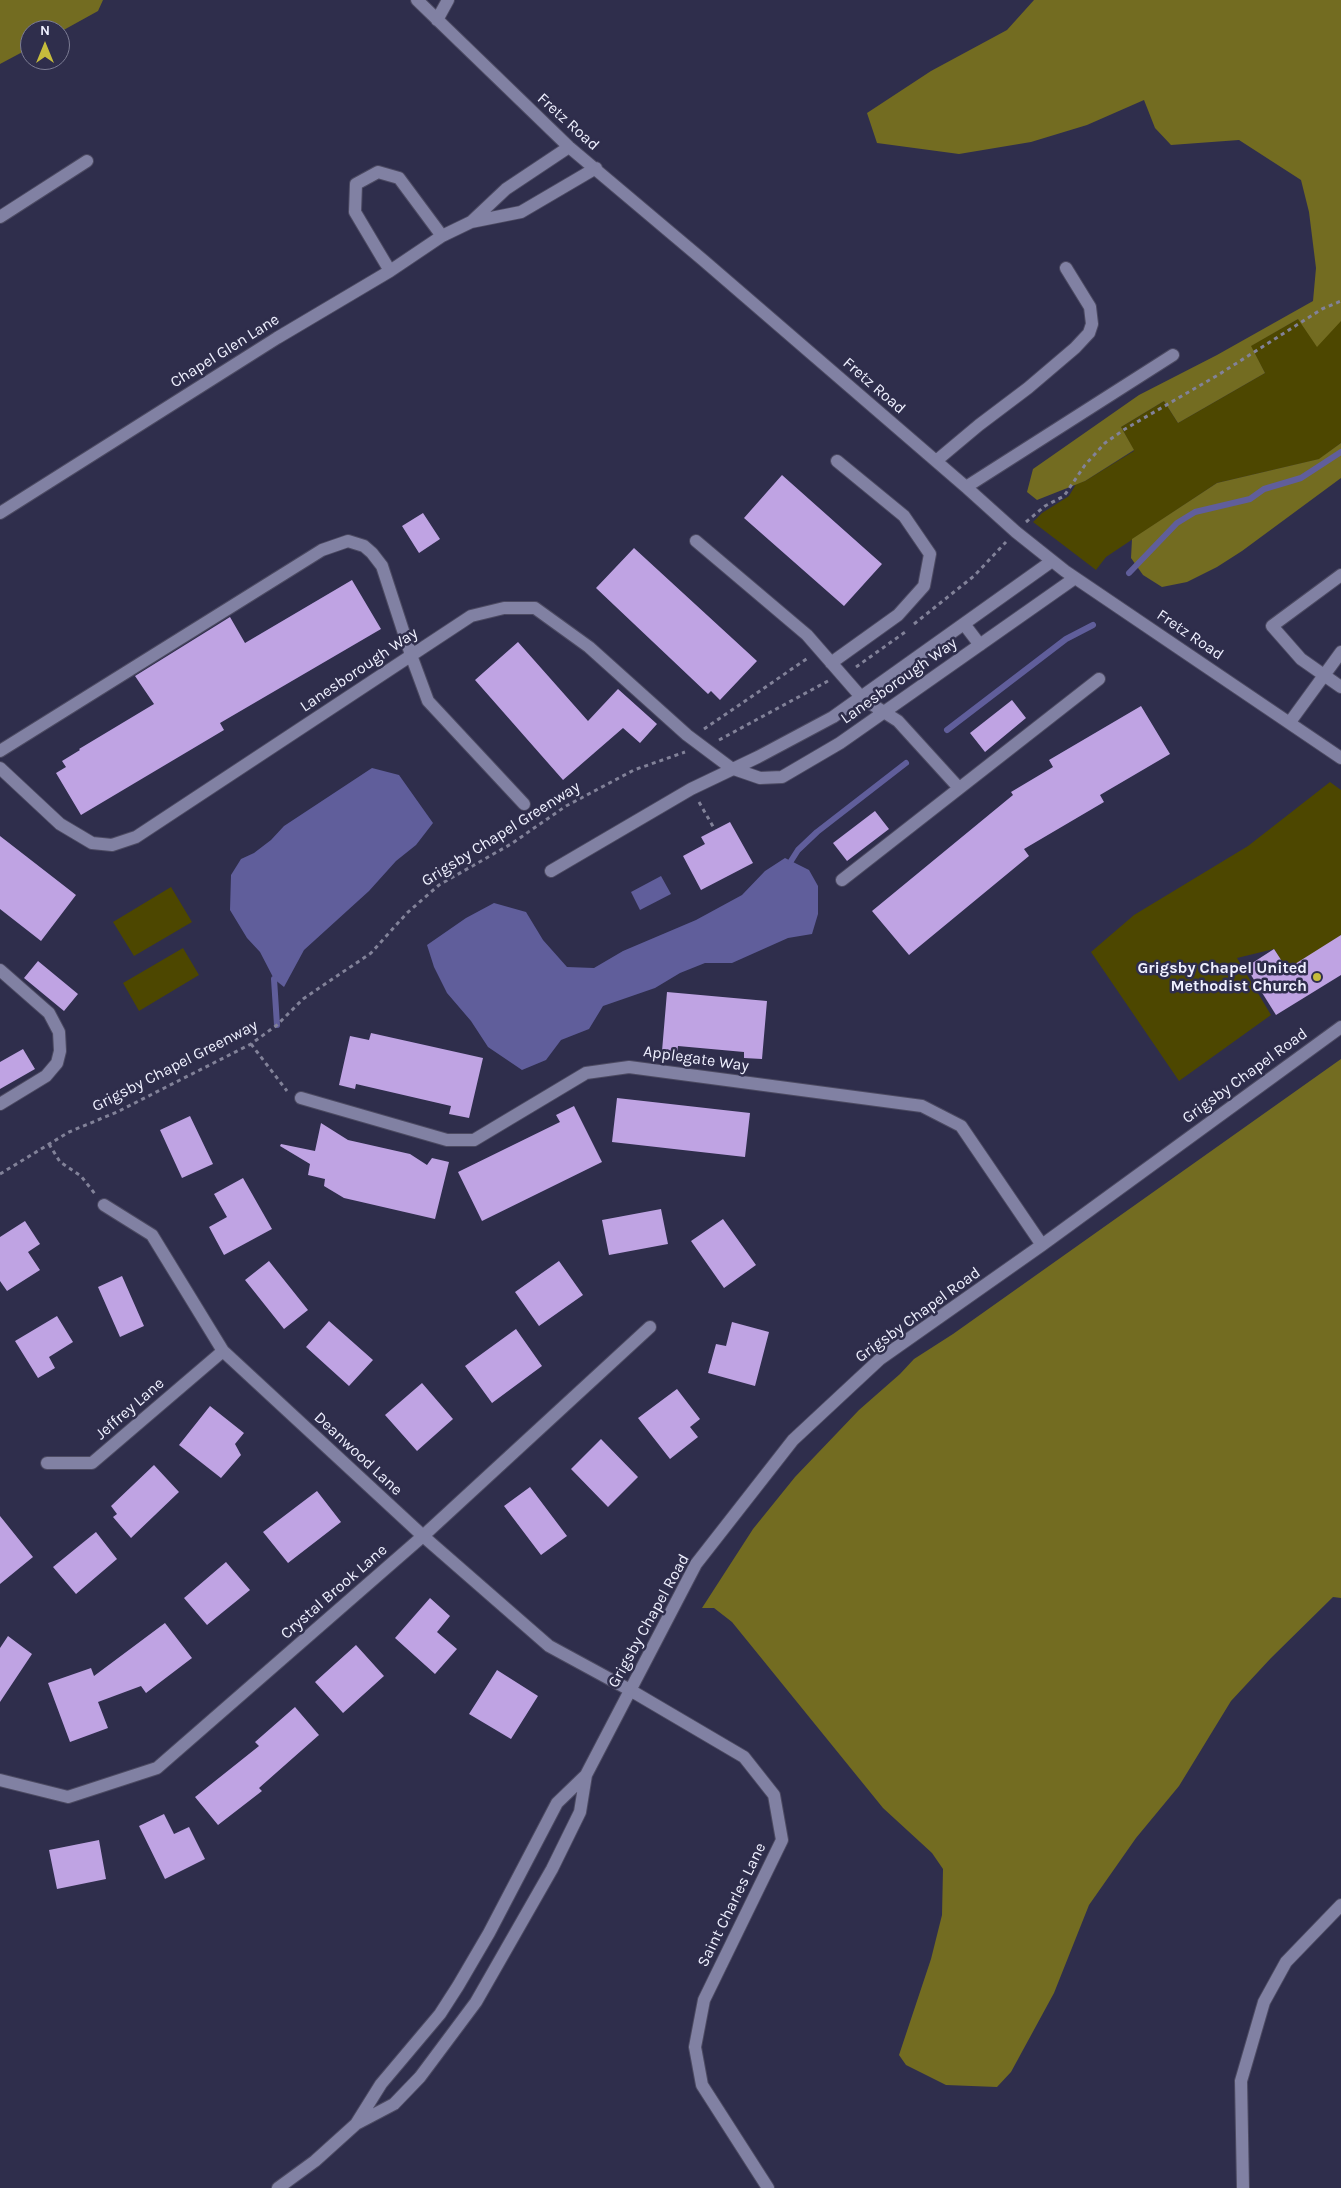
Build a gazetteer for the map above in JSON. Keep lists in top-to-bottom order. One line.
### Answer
{"streets":{"street":["Fretz Road","Chapel Glen Lane","Lanesborough Way","Applegate Way","Grigsby Chapel Road","Jeffrey Lane","Deanwood Lane","Crystal Brook Lane","Saint Charles Lane"],"path":["Grigsby Chapel Greenway"]},"crossings":[["Fretz Road","Chapel Glen Lane"],["Fretz Road","Lanesborough Way"],["Lanesborough Way","Grigsby Chapel Greenway"],["Applegate Way","Grigsby Chapel Road"],["Grigsby Chapel Road","Deanwood Lane"],["Grigsby Chapel Road","Saint Charles Lane"],["Jeffrey Lane","Deanwood Lane"],["Deanwood Lane","Crystal Brook Lane"],["Deanwood Lane","Saint Charles Lane"]],"places":["Grigsby Chapel United Methodist Church"],"north":"top"}
